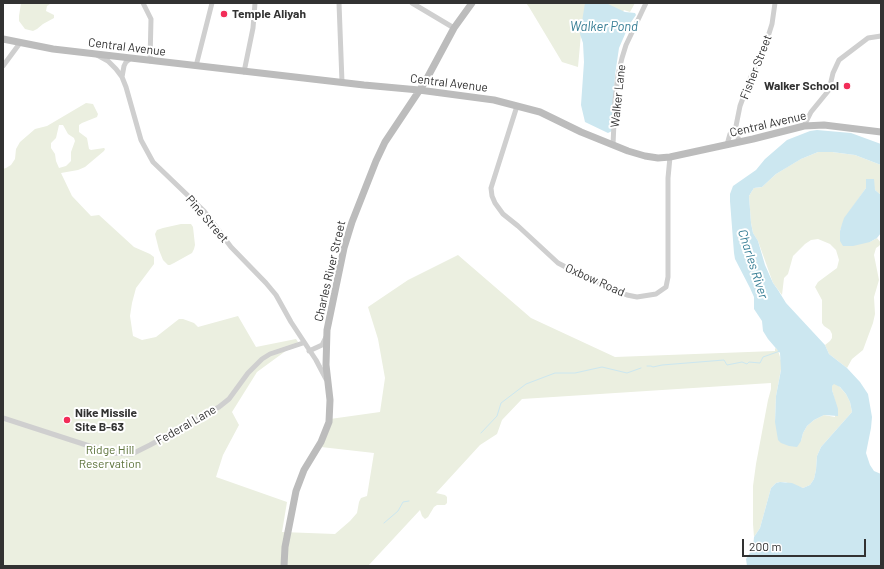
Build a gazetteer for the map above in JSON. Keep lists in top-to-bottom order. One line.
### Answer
{"streets":{"main road":["Central Avenue","Charles River Street"],"street":["Fisher Street","Walker Lane","Pine Street","Oxbow Road","Federal Lane"]},"crossings":[["Central Avenue","Fisher Street"],["Central Avenue","Walker Lane"],["Central Avenue","Pine Street"],["Central Avenue","Charles River Street"],["Central Avenue","Oxbow Road"],["Pine Street","Charles River Street"],["Pine Street","Federal Lane"]],"water":["Walker Pond","Charles River"],"parks":["Ridge Hill Reservation"],"places":["Temple Aliyah","Walker School","Nike Missile Site B-63"],"scale_bar":"200 m"}
